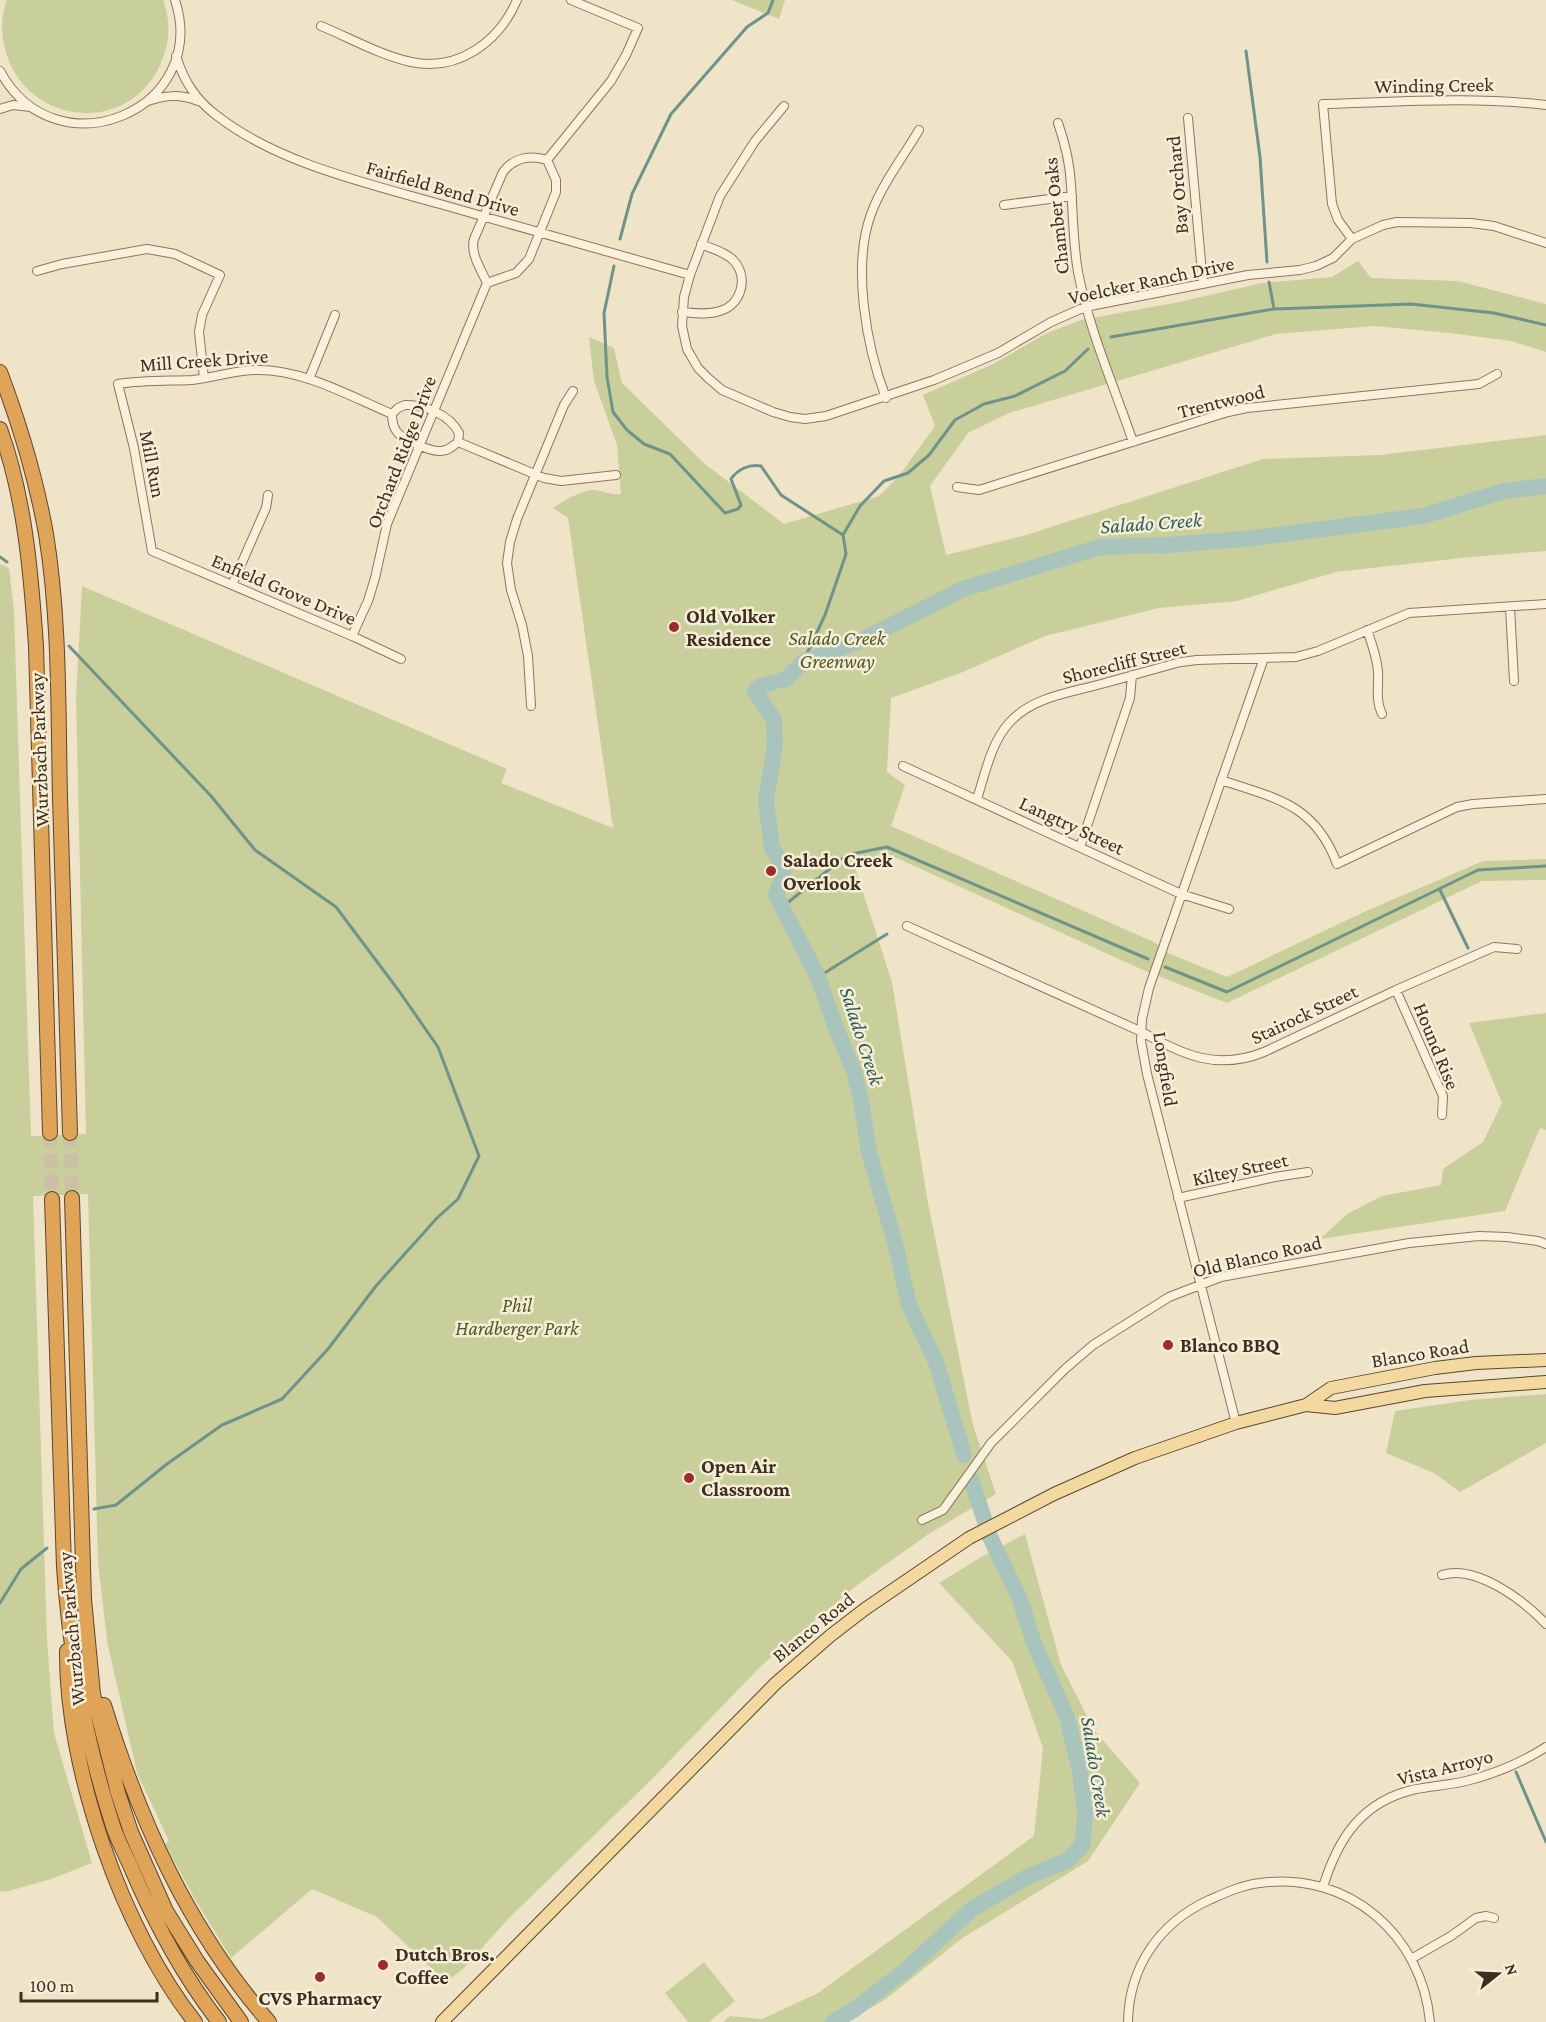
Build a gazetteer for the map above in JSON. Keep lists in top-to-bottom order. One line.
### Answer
{"streets":{"highway":["Wurzbach Parkway"],"main road":["Blanco Road"],"street":["Winding Creek","Bay Orchard","Fairfield Bend Drive","Chamber Oaks","Voelcker Ranch Drive","Mill Creek Drive","Trentwood","Orchard Ridge Drive","Mill Run","Enfield Grove Drive","Shorecliff Street","Langtry Street","Stairock Street","Hound Rise","Longfield","Kiltey Street","Old Blanco Road","Vista Arroyo"]},"crossings":[["Winding Creek","Voelcker Ranch Drive"],["Bay Orchard","Voelcker Ranch Drive"],["Fairfield Bend Drive","Voelcker Ranch Drive"],["Chamber Oaks","Voelcker Ranch Drive"],["Chamber Oaks","Trentwood"],["Mill Creek Drive","Mill Run"],["Orchard Ridge Drive","Enfield Grove Drive"],["Mill Run","Enfield Grove Drive"],["Shorecliff Street","Langtry Street"],["Shorecliff Street","Longfield"],["Langtry Street","Longfield"],["Stairock Street","Hound Rise"],["Stairock Street","Longfield"],["Longfield","Kiltey Street"],["Longfield","Old Blanco Road"],["Longfield","Blanco Road"]],"water":["Salado Creek"],"parks":["Salado Creek Greenway","Phil Hardberger Park"],"places":["Old Volker Residence","Salado Creek Overlook","Blanco BBQ","Open Air Classroom","Dutch Bros. Coffee","CVS Pharmacy"],"scale_bar":"100 m","north":"right"}
